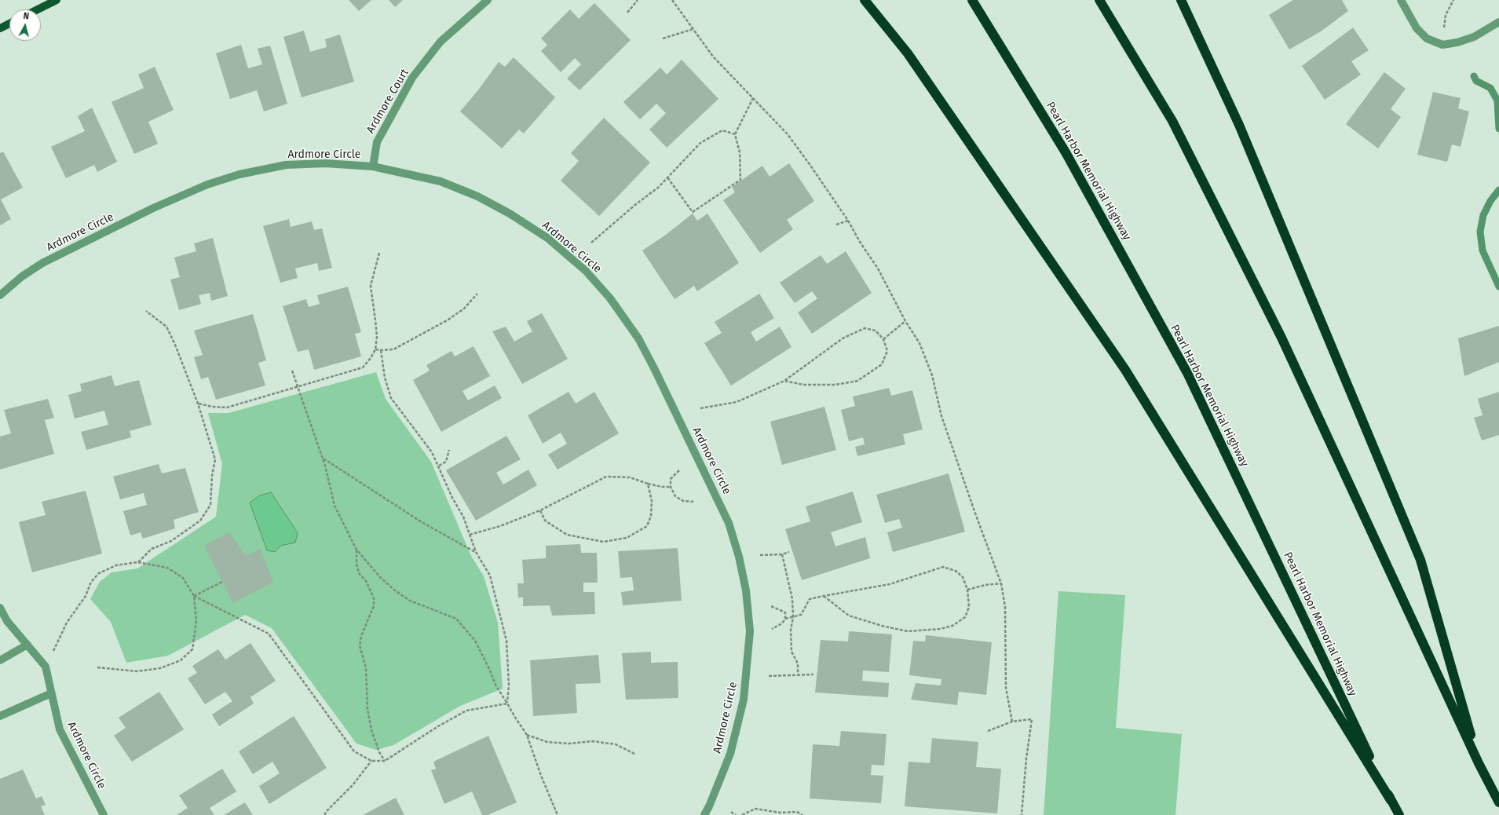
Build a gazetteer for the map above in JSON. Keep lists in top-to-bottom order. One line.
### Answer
{"streets":{"highway":["Pearl Harbor Memorial Highway"],"street":["Ardmore Court","Ardmore Circle"]},"crossings":[["Ardmore Court","Ardmore Circle"]],"north":"top"}
